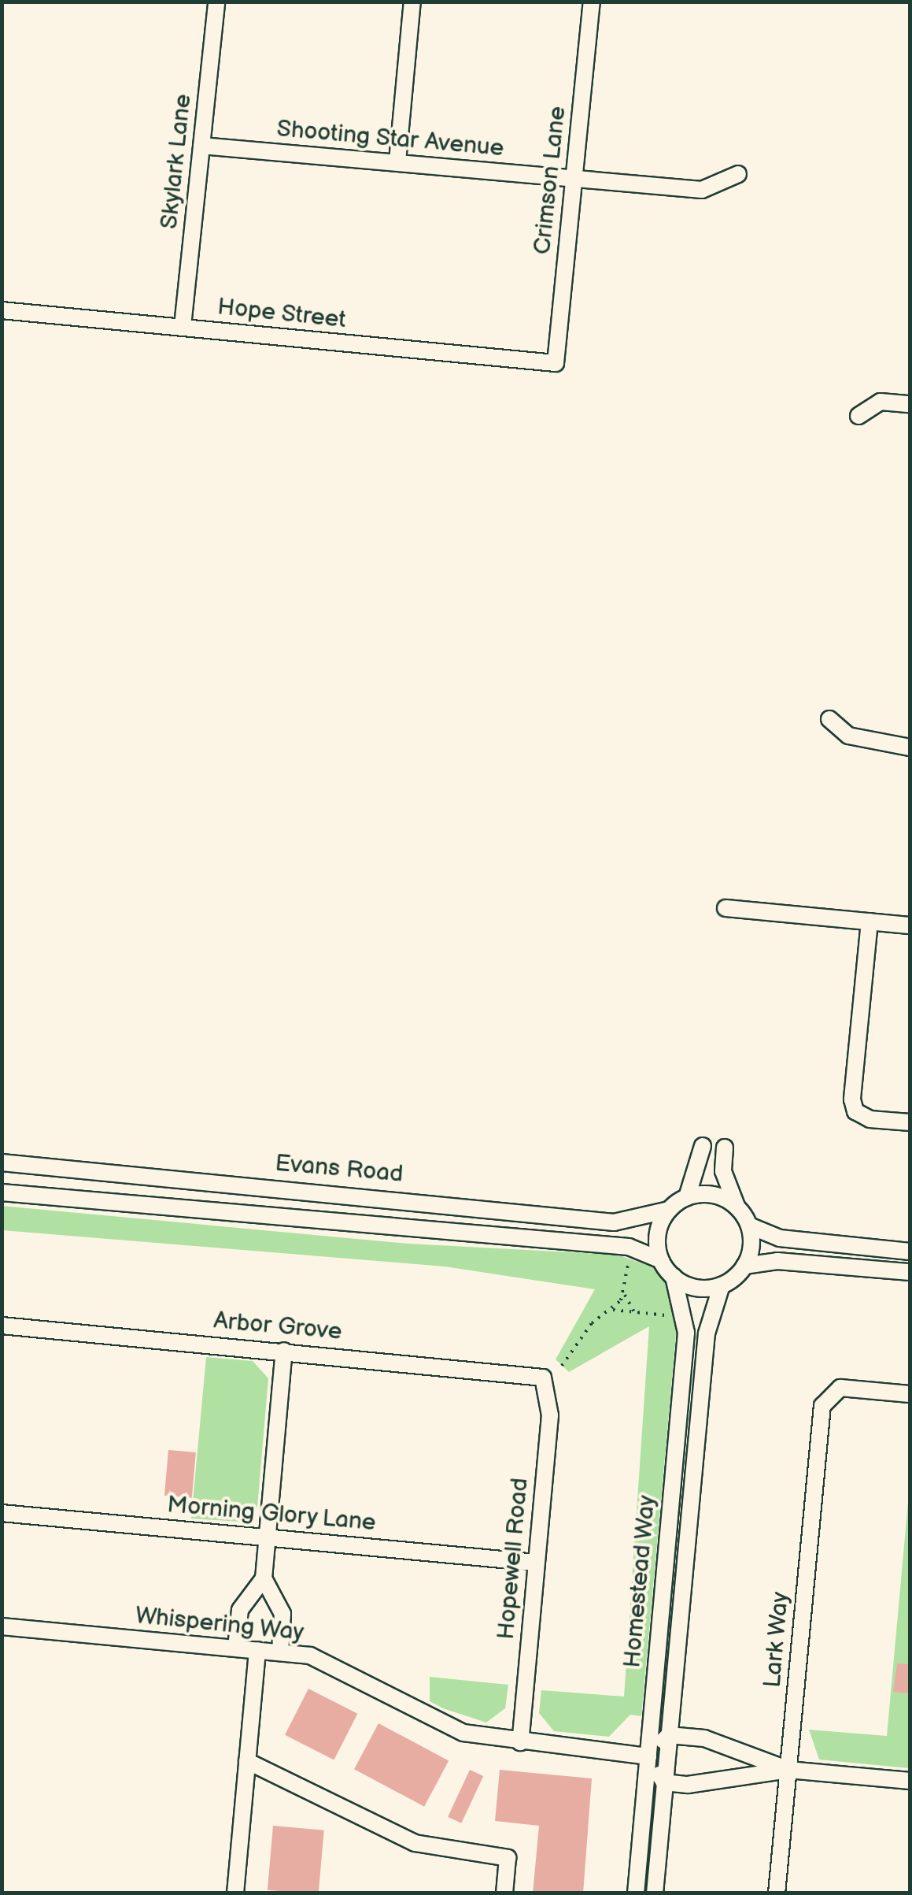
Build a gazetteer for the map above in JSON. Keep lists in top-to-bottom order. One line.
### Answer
{"streets":{"street":["Shooting Star Avenue","Skylark Lane","Crimson Lane","Hope Street","Evans Road","Arbor Grove","Morning Glory Lane","Hopewell Road","Homestead Way","Whispering Way","Lark Way"]},"crossings":[["Shooting Star Avenue","Skylark Lane"],["Shooting Star Avenue","Crimson Lane"],["Skylark Lane","Hope Street"],["Crimson Lane","Hope Street"],["Evans Road","Homestead Way"],["Arbor Grove","Hopewell Road"],["Morning Glory Lane","Hopewell Road"],["Hopewell Road","Whispering Way"],["Homestead Way","Whispering Way"]]}
